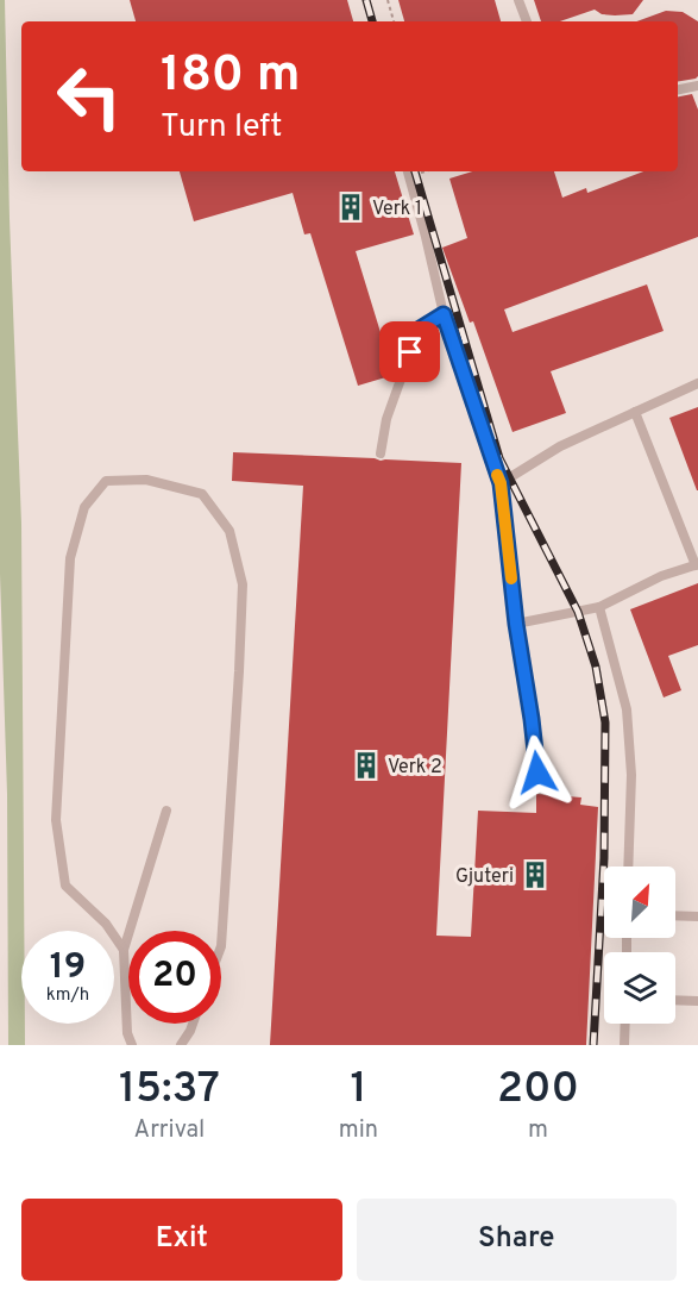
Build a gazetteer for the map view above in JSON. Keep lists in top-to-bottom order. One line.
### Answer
{"places":{"building":["Verk 1","Verk 2","Gjuteri"]},"north":"top right","page":{"turn":["180 m","Turn left"],"speed":"19 km/h","limit":"20","eta":["15:37","Arrival","1","min","200","m"],"buttons":["Exit","Share"]}}
